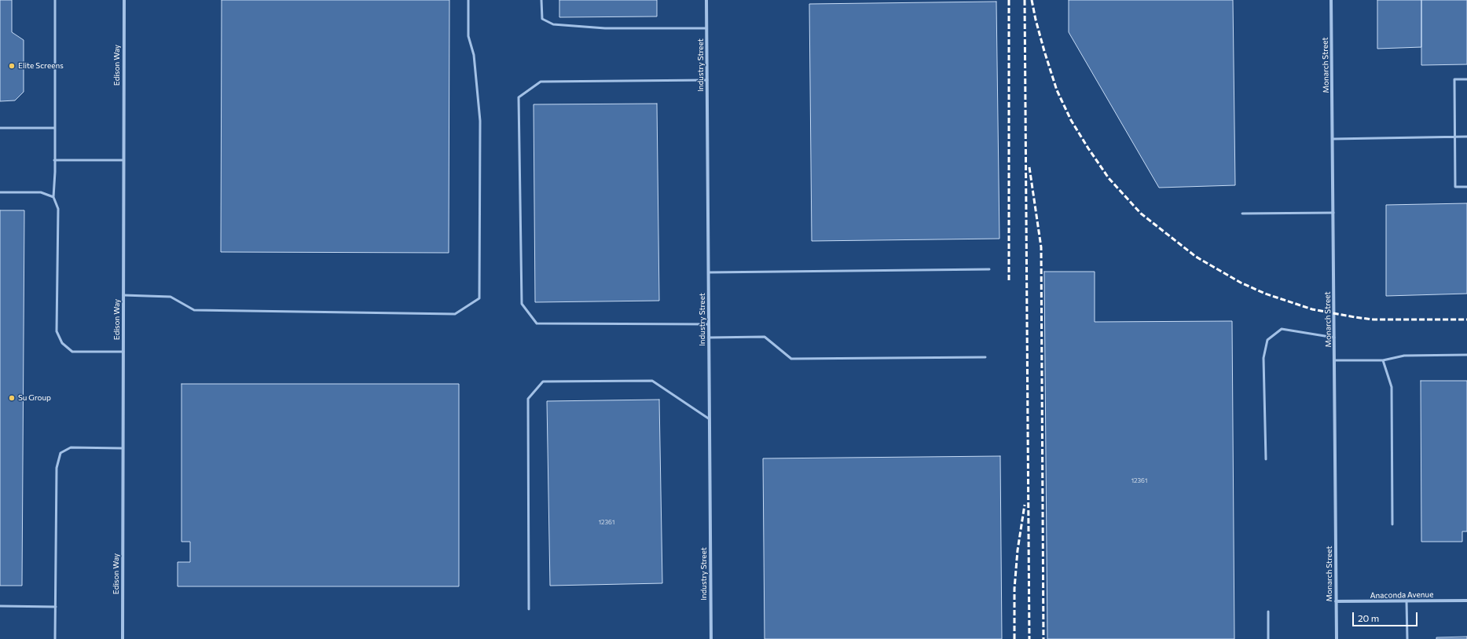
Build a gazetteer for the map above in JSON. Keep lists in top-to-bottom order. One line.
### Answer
{"streets":{"street":["Edison Way","Industry Street","Monarch Street","Anaconda Avenue"]},"crossings":[["Monarch Street","Anaconda Avenue"]],"places":["Elite Screens","Su Group"],"house_numbers":["12361","12361"],"scale_bar":"20 m"}
